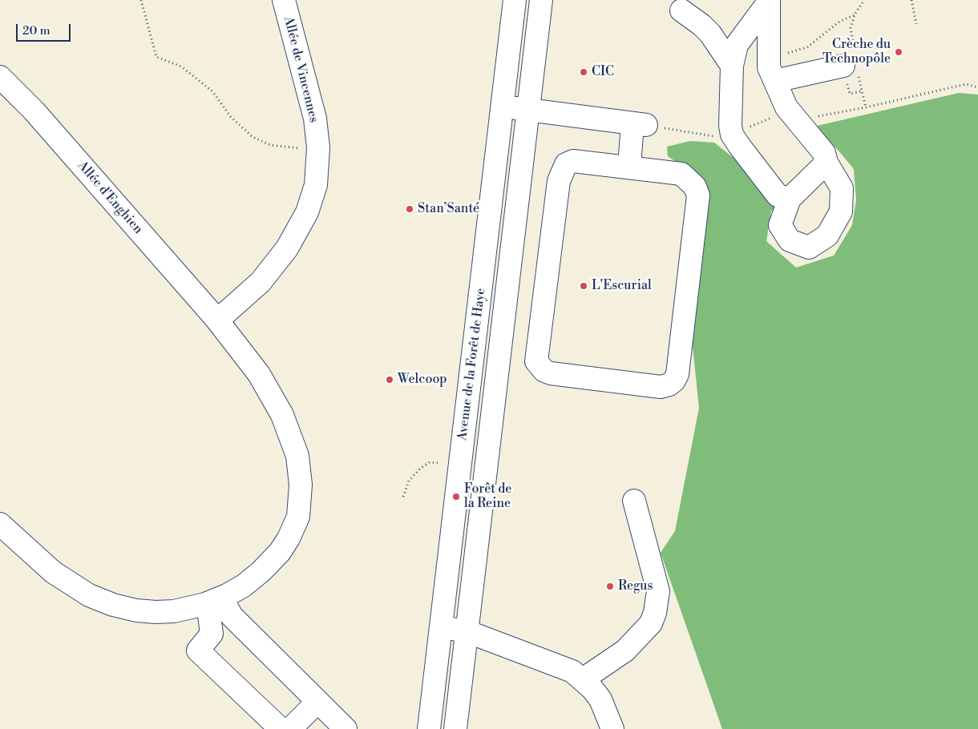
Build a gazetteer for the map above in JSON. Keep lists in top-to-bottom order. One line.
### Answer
{"streets":{"street":["Allée de Vincennes","Allée d'Enghien","Avenue de la Forêt de Haye"]},"crossings":[["Allée de Vincennes","Allée d'Enghien"]],"places":["Crèche du Technopôle","CIC","Stan’Santé","L'Escurial","Welcoop","Forêt de la Reine","Regus"],"scale_bar":"20 m"}
